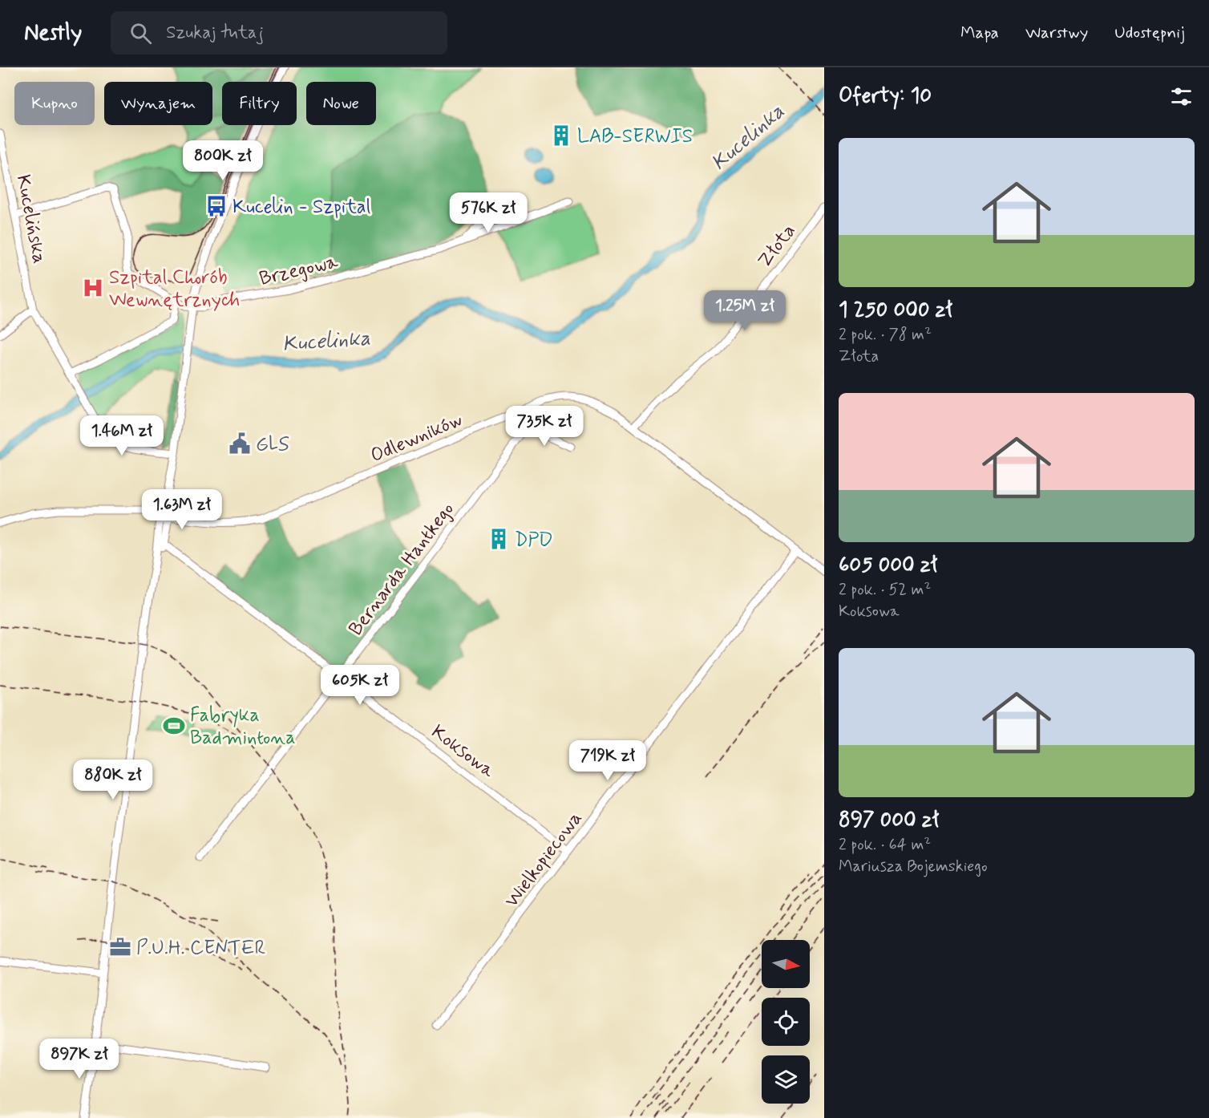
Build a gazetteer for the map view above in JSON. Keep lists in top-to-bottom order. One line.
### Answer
{"streets":{"street":["Kucelińska","Złota","Brzegowa","Odlewników","Bernarda Hantkego","Koksowa","Wielkopiecowa"]},"crossings":[["Kucelińska","Brzegowa"],["Złota","Odlewników"],["Odlewników","Wielkopiecowa"],["Bernarda Hantkego","Koksowa"],["Koksowa","Wielkopiecowa"]],"water":["Kucelinka"],"places":{"building":["LAB-SERWIS","DPD"],"bus stop":["Kucelin - Szpital"],"hospital":["Szpital Chorób Wewnętrznych"],"public building":["GLS"],"sports":["Fabryka Badmintona"],"office":["P.U.H. CENTER"]},"north":"right","page":{"header":"Nestly","search":"Szukaj tutaj","nav":["Mapa","Warstwy","Udostępnij"],"heading":"Oferty: 10","chip":["Kupno","Wynajem","Filtry","Nowe"],"list":[{"name":"1 250 000 zł","note":"2 pok. · 78 m² · Złota"},{"name":"605 000 zł","note":"2 pok. · 52 m² · Koksowa"},{"name":"897 000 zł","note":"2 pok. · 64 m² · Mariusza Bojemskiego"}],"price":["800K zł","576K zł","1.25M zł","735K zł","1.46M zł","1.63M zł","605K zł","719K zł","880K zł","897K zł"]}}
